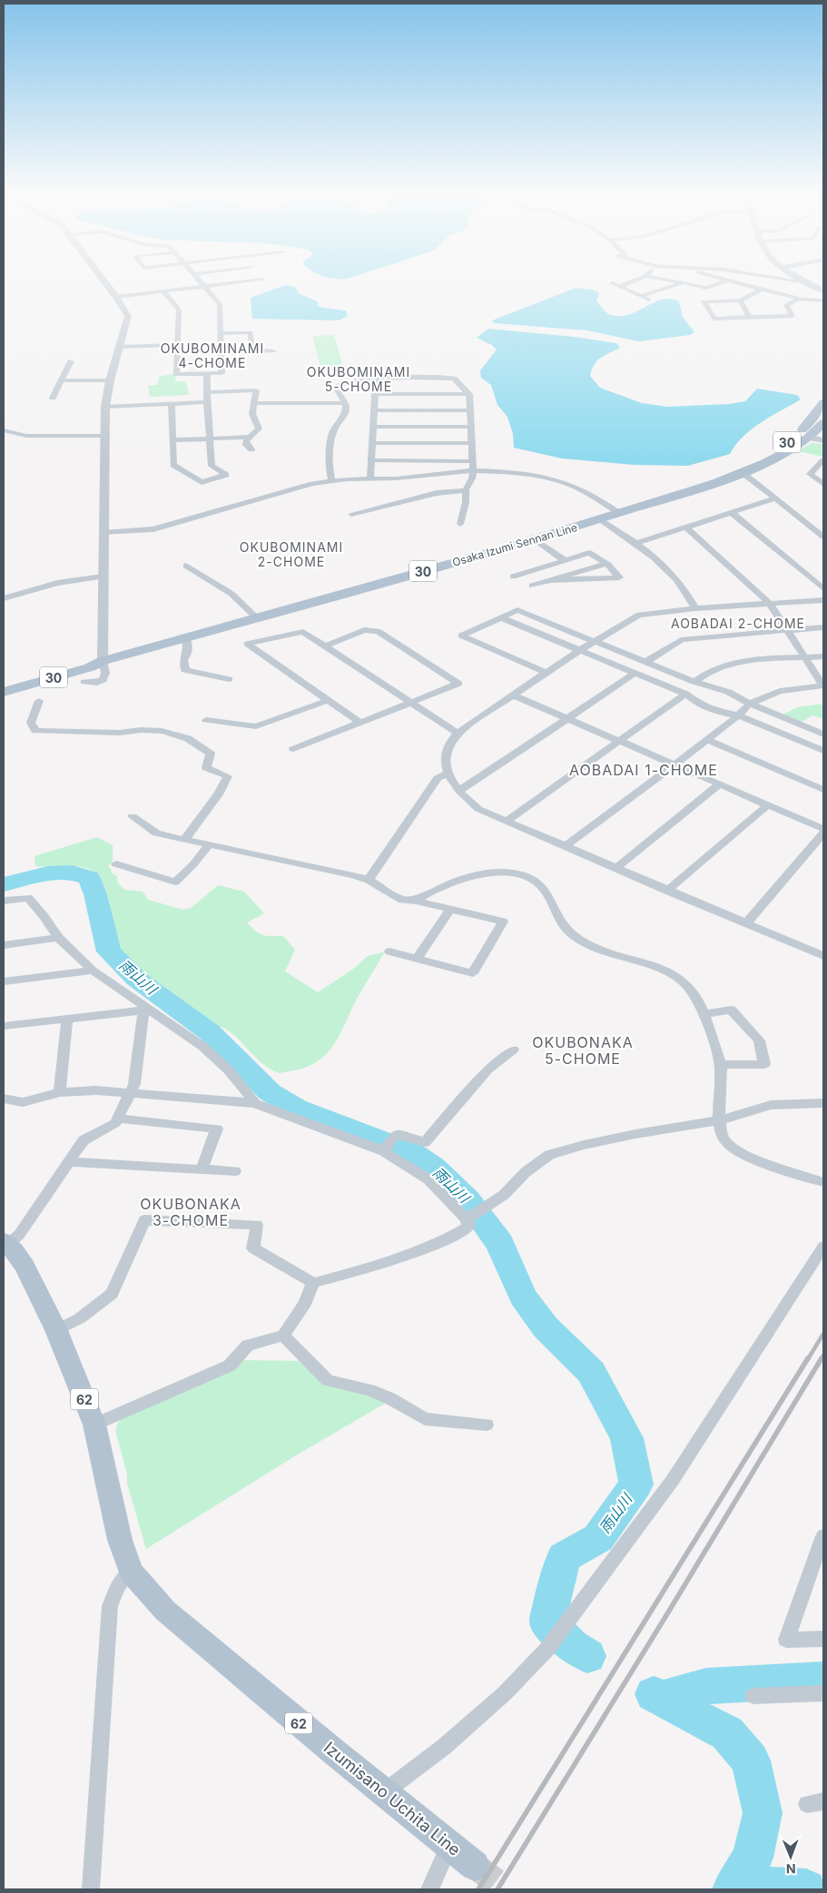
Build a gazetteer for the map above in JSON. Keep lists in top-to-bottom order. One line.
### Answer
{"streets":{"main road":["30","Osaka Izumi Sennan Line","62","Izumisano Uchita Line"]},"districts":["OKUBOMINAMI 4-CHOME","OKUBOMINAMI 5-CHOME","OKUBOMINAMI 2-CHOME","AOBADAI 2-CHOME","AOBADAI 1-CHOME","OKUBONAKA 5-CHOME","OKUBONAKA 3-CHOME"],"water":["雨山川"],"north":"bottom"}
